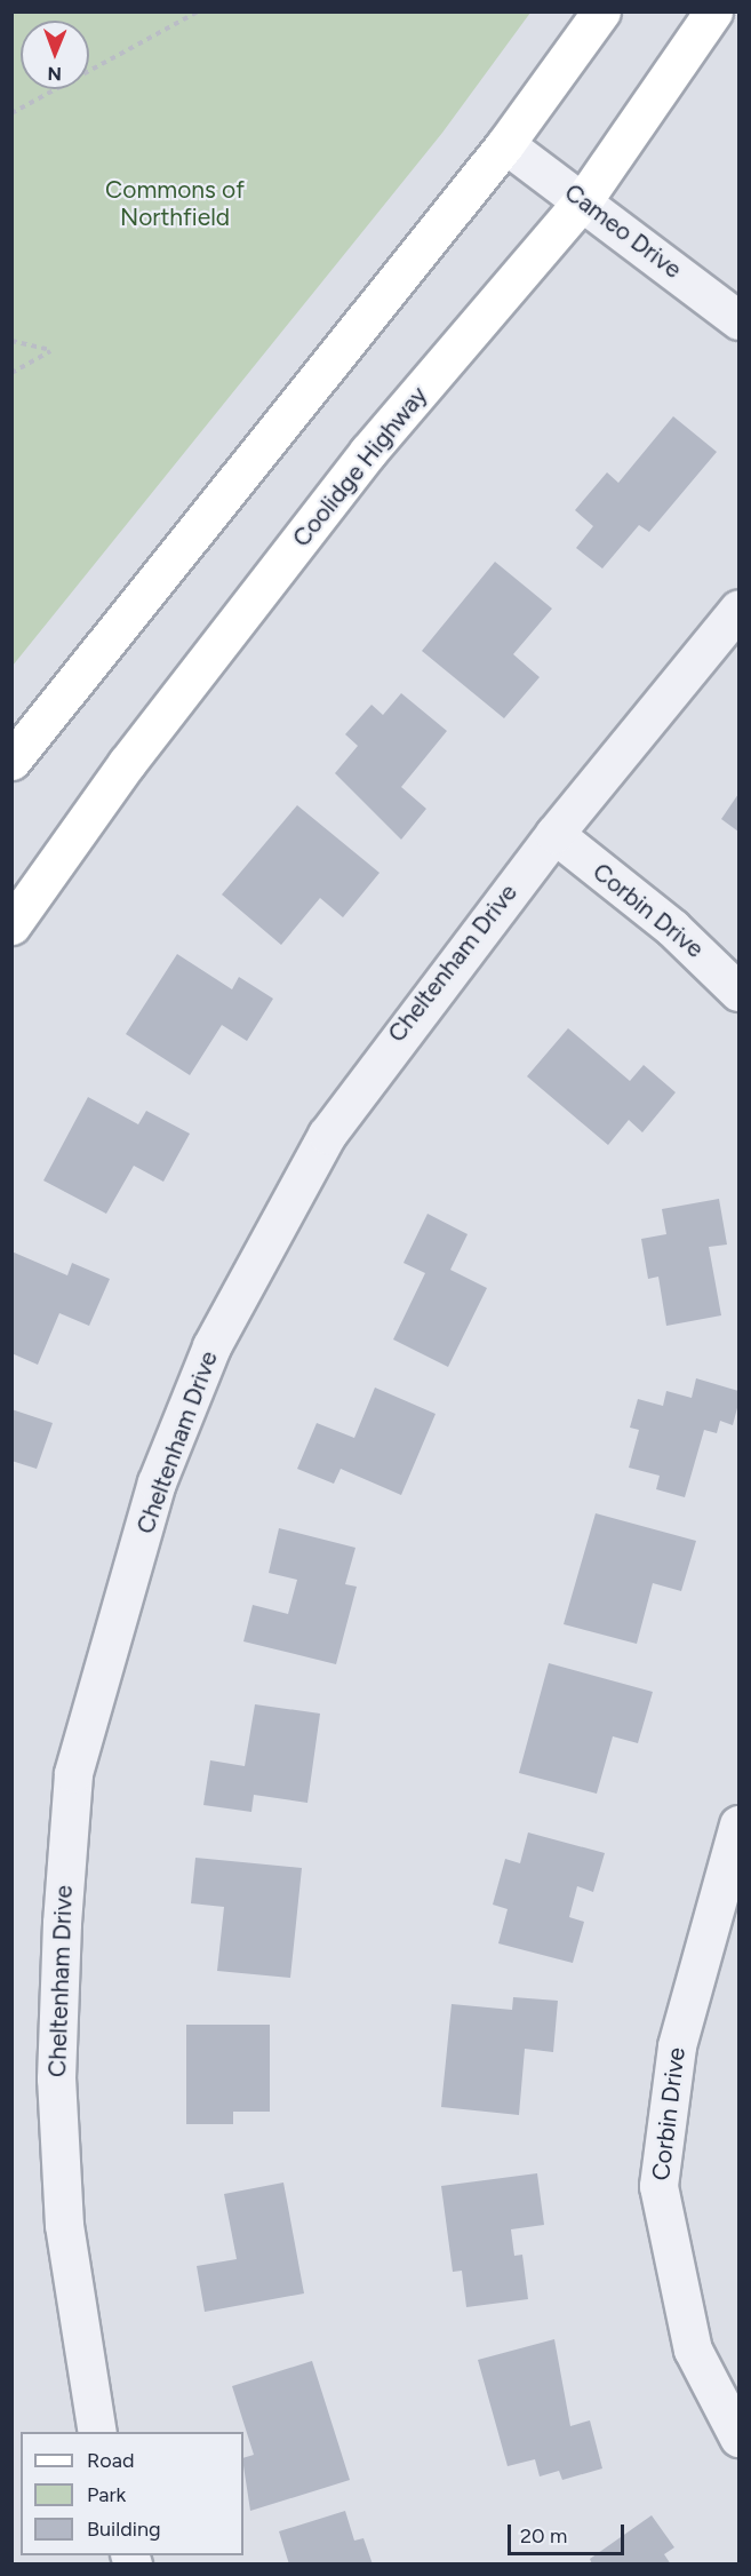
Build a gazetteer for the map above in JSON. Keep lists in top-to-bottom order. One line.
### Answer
{"streets":{"main road":["Coolidge Highway"],"street":["Cameo Drive","Corbin Drive","Cheltenham Drive"]},"crossings":[["Cameo Drive","Coolidge Highway"],["Corbin Drive","Cheltenham Drive"]],"parks":["Commons of Northfield"],"legend":["Road","Park","Building"],"scale_bar":"20 m","north":"bottom"}
